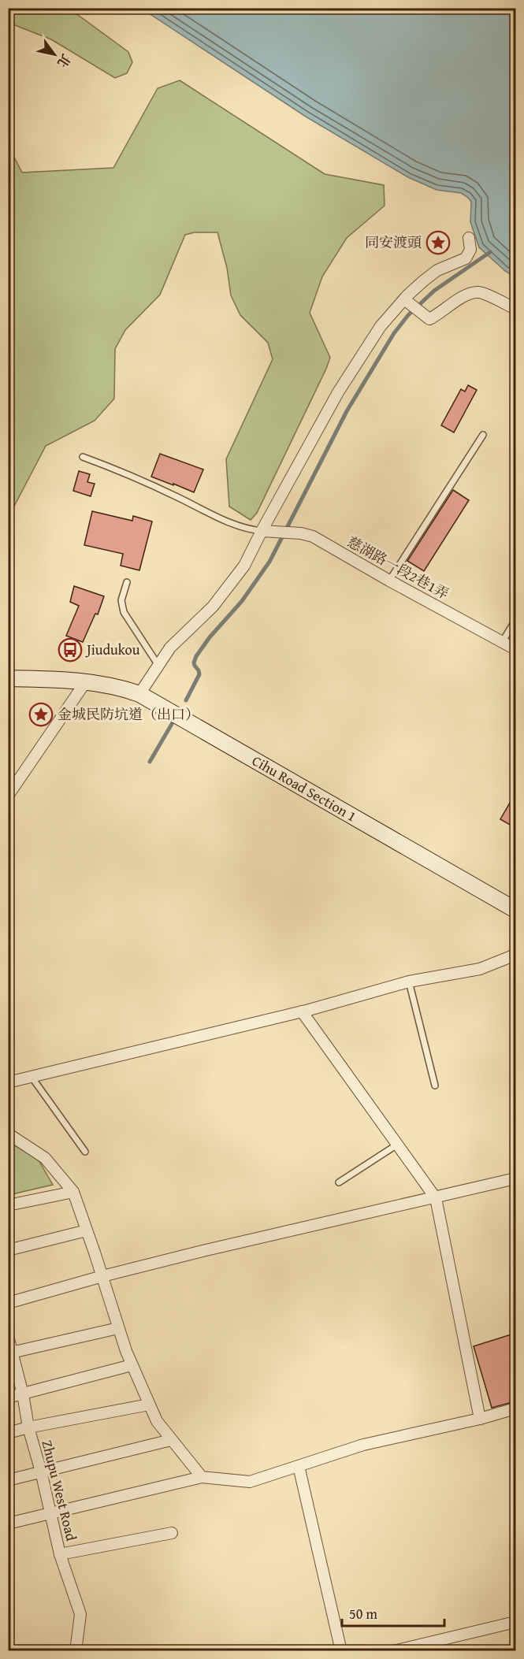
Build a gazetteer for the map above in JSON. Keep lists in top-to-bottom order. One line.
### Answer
{"streets":{"main road":["Cihu Road Section 1"],"street":["慈湖路一段2巷1弄","Zhupu West Road"]},"places":{"place":["同安渡頭","金城民防坑道（出口）"],"bus stop":["Jiudukou"]},"scale_bar":"50 m","north":"bottom right"}
